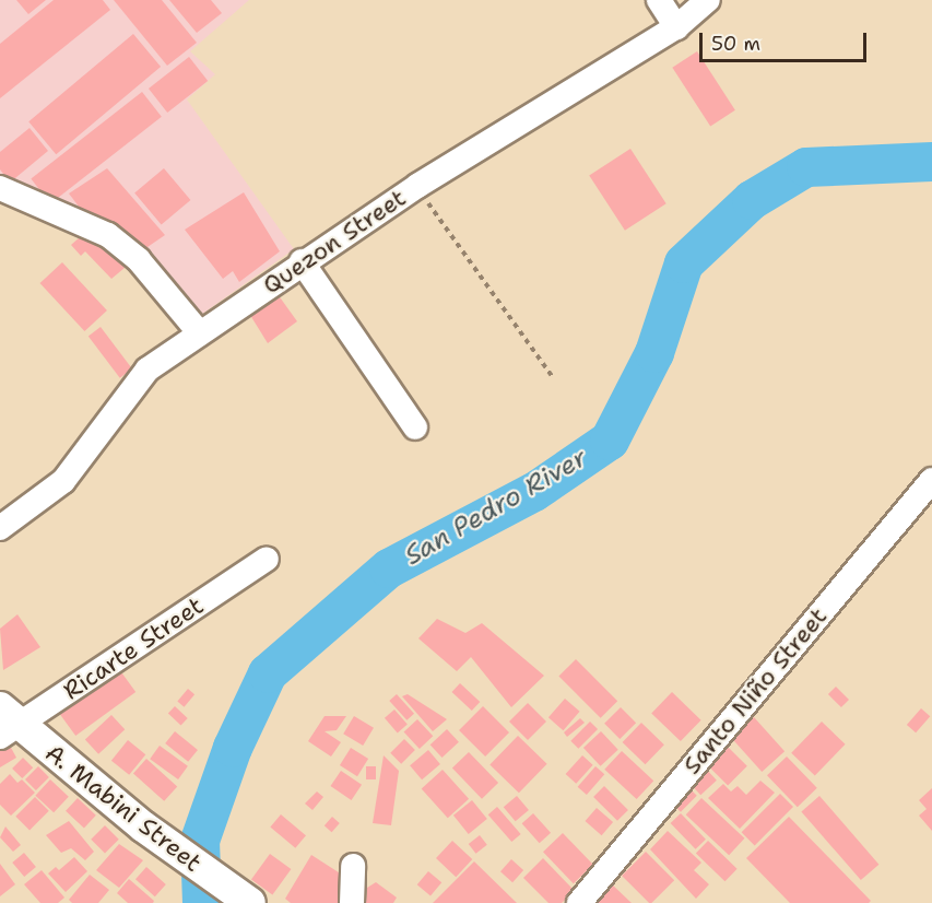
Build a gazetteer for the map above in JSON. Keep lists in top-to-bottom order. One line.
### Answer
{"streets":{"main road":["A. Mabini Street"],"street":["Quezon Street","Ricarte Street","Santo Niño Street"]},"crossings":[["Ricarte Street","A. Mabini Street"]],"water":["San Pedro River"],"scale_bar":"50 m"}
